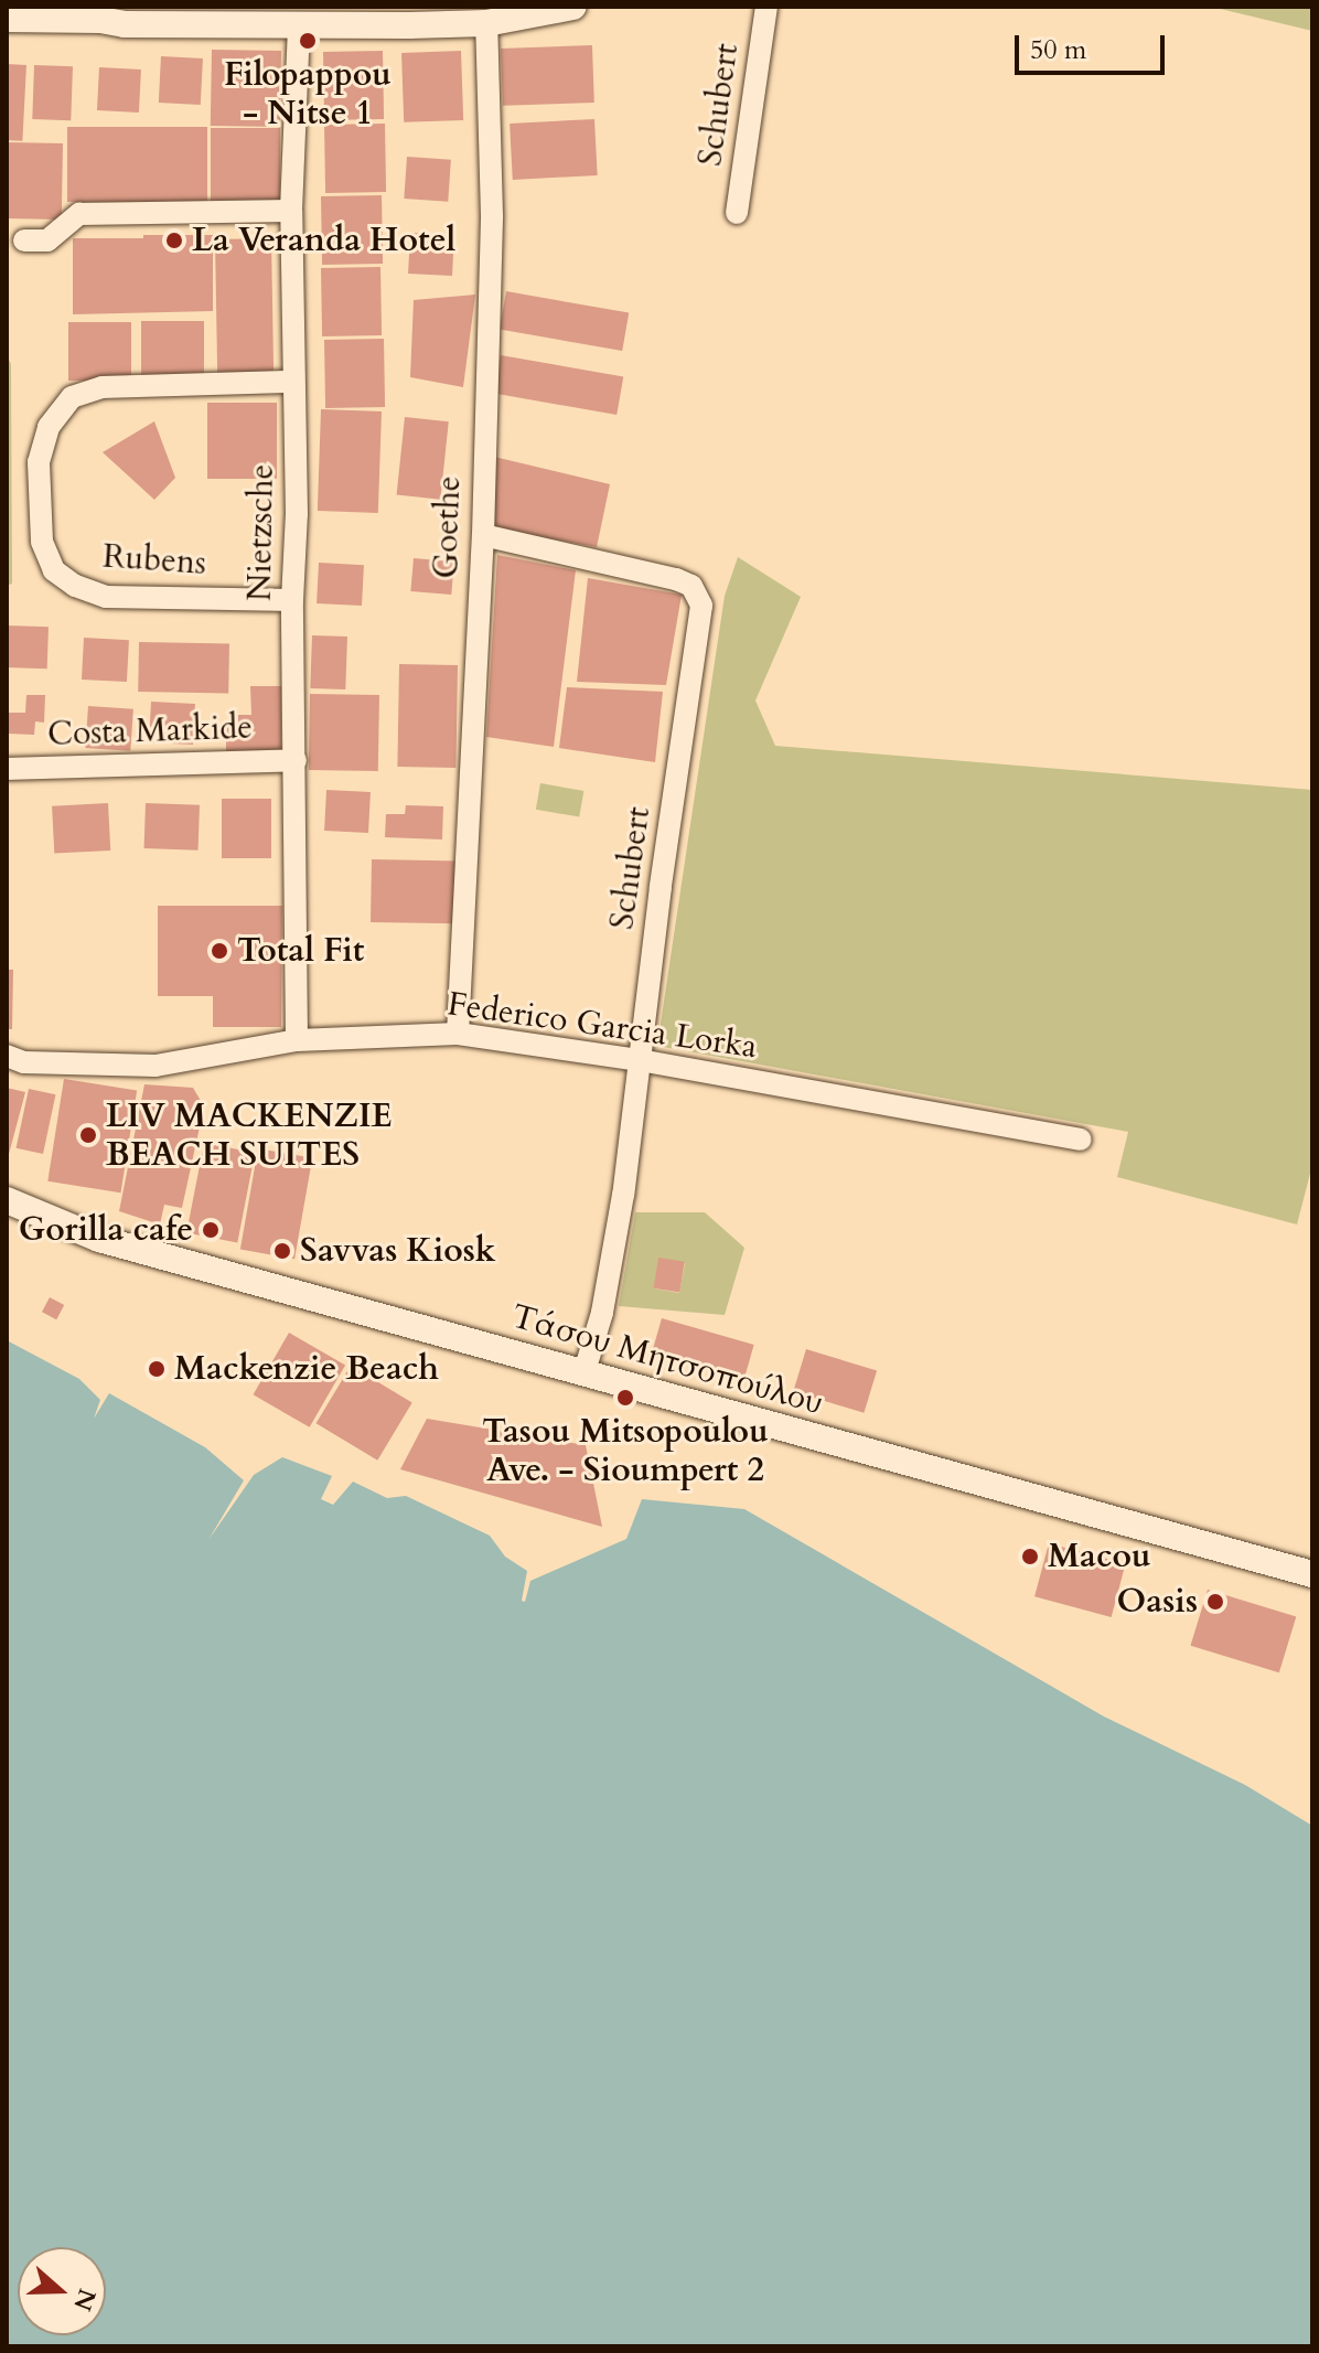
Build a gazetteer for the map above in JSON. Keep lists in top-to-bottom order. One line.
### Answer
{"streets":{"street":["Schubert","Goethe","Nietzsche","Rubens","Costa Markide","Federico Garcia Lorka","Τάσου Μητσοπούλου"]},"crossings":[["Schubert","Goethe"],["Schubert","Federico Garcia Lorka"],["Schubert","Τάσου Μητσοπούλου"],["Goethe","Federico Garcia Lorka"],["Nietzsche","Rubens"],["Nietzsche","Costa Markide"],["Nietzsche","Federico Garcia Lorka"]],"places":["Filopappou - Nitse 1","La Veranda Hotel","Total Fit","LIV MACKENZIE BEACH SUITES","Gorilla cafe","Savvas Kiosk","Mackenzie Beach","Tasou Mitsopoulou Ave. - Sioumpert 2","Macou","Oasis"],"scale_bar":"50 m","north":"right"}
